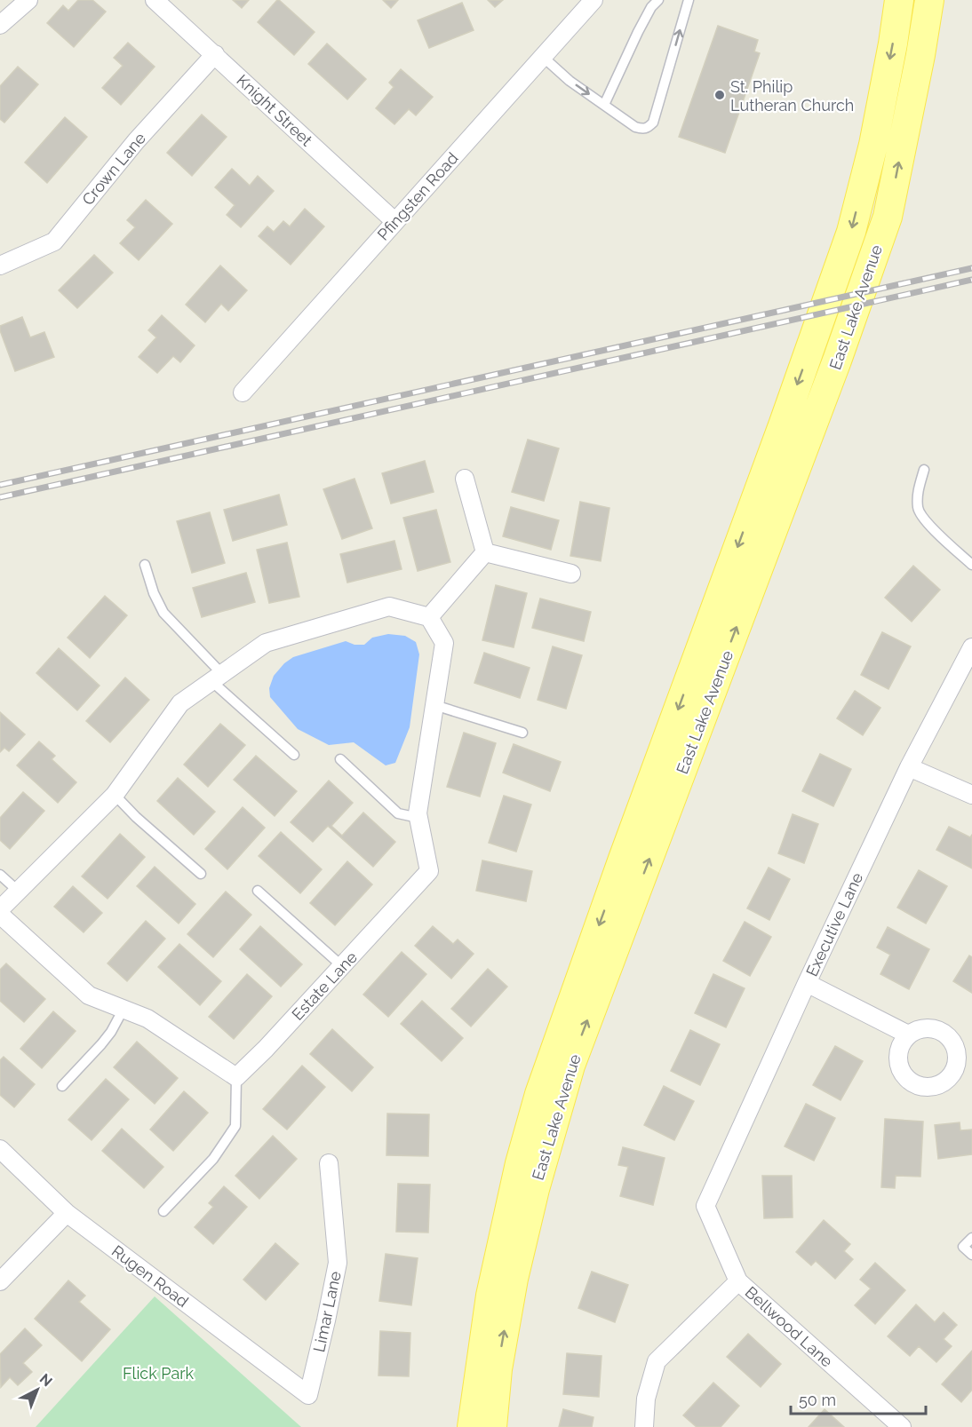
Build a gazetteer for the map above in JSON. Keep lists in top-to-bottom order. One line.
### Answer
{"streets":{"main road":["East Lake Avenue"],"street":["Knight Street","Crown Lane","Pfingsten Road","Executive Lane","Estate Lane","Rugen Road","Limar Lane","Bellwood Lane"]},"crossings":[["Knight Street","Crown Lane"],["Knight Street","Pfingsten Road"],["Executive Lane","Bellwood Lane"],["Rugen Road","Limar Lane"]],"parks":["Flick Park"],"places":["St. Philip Lutheran Church"],"scale_bar":"50 m","north":"top right"}
